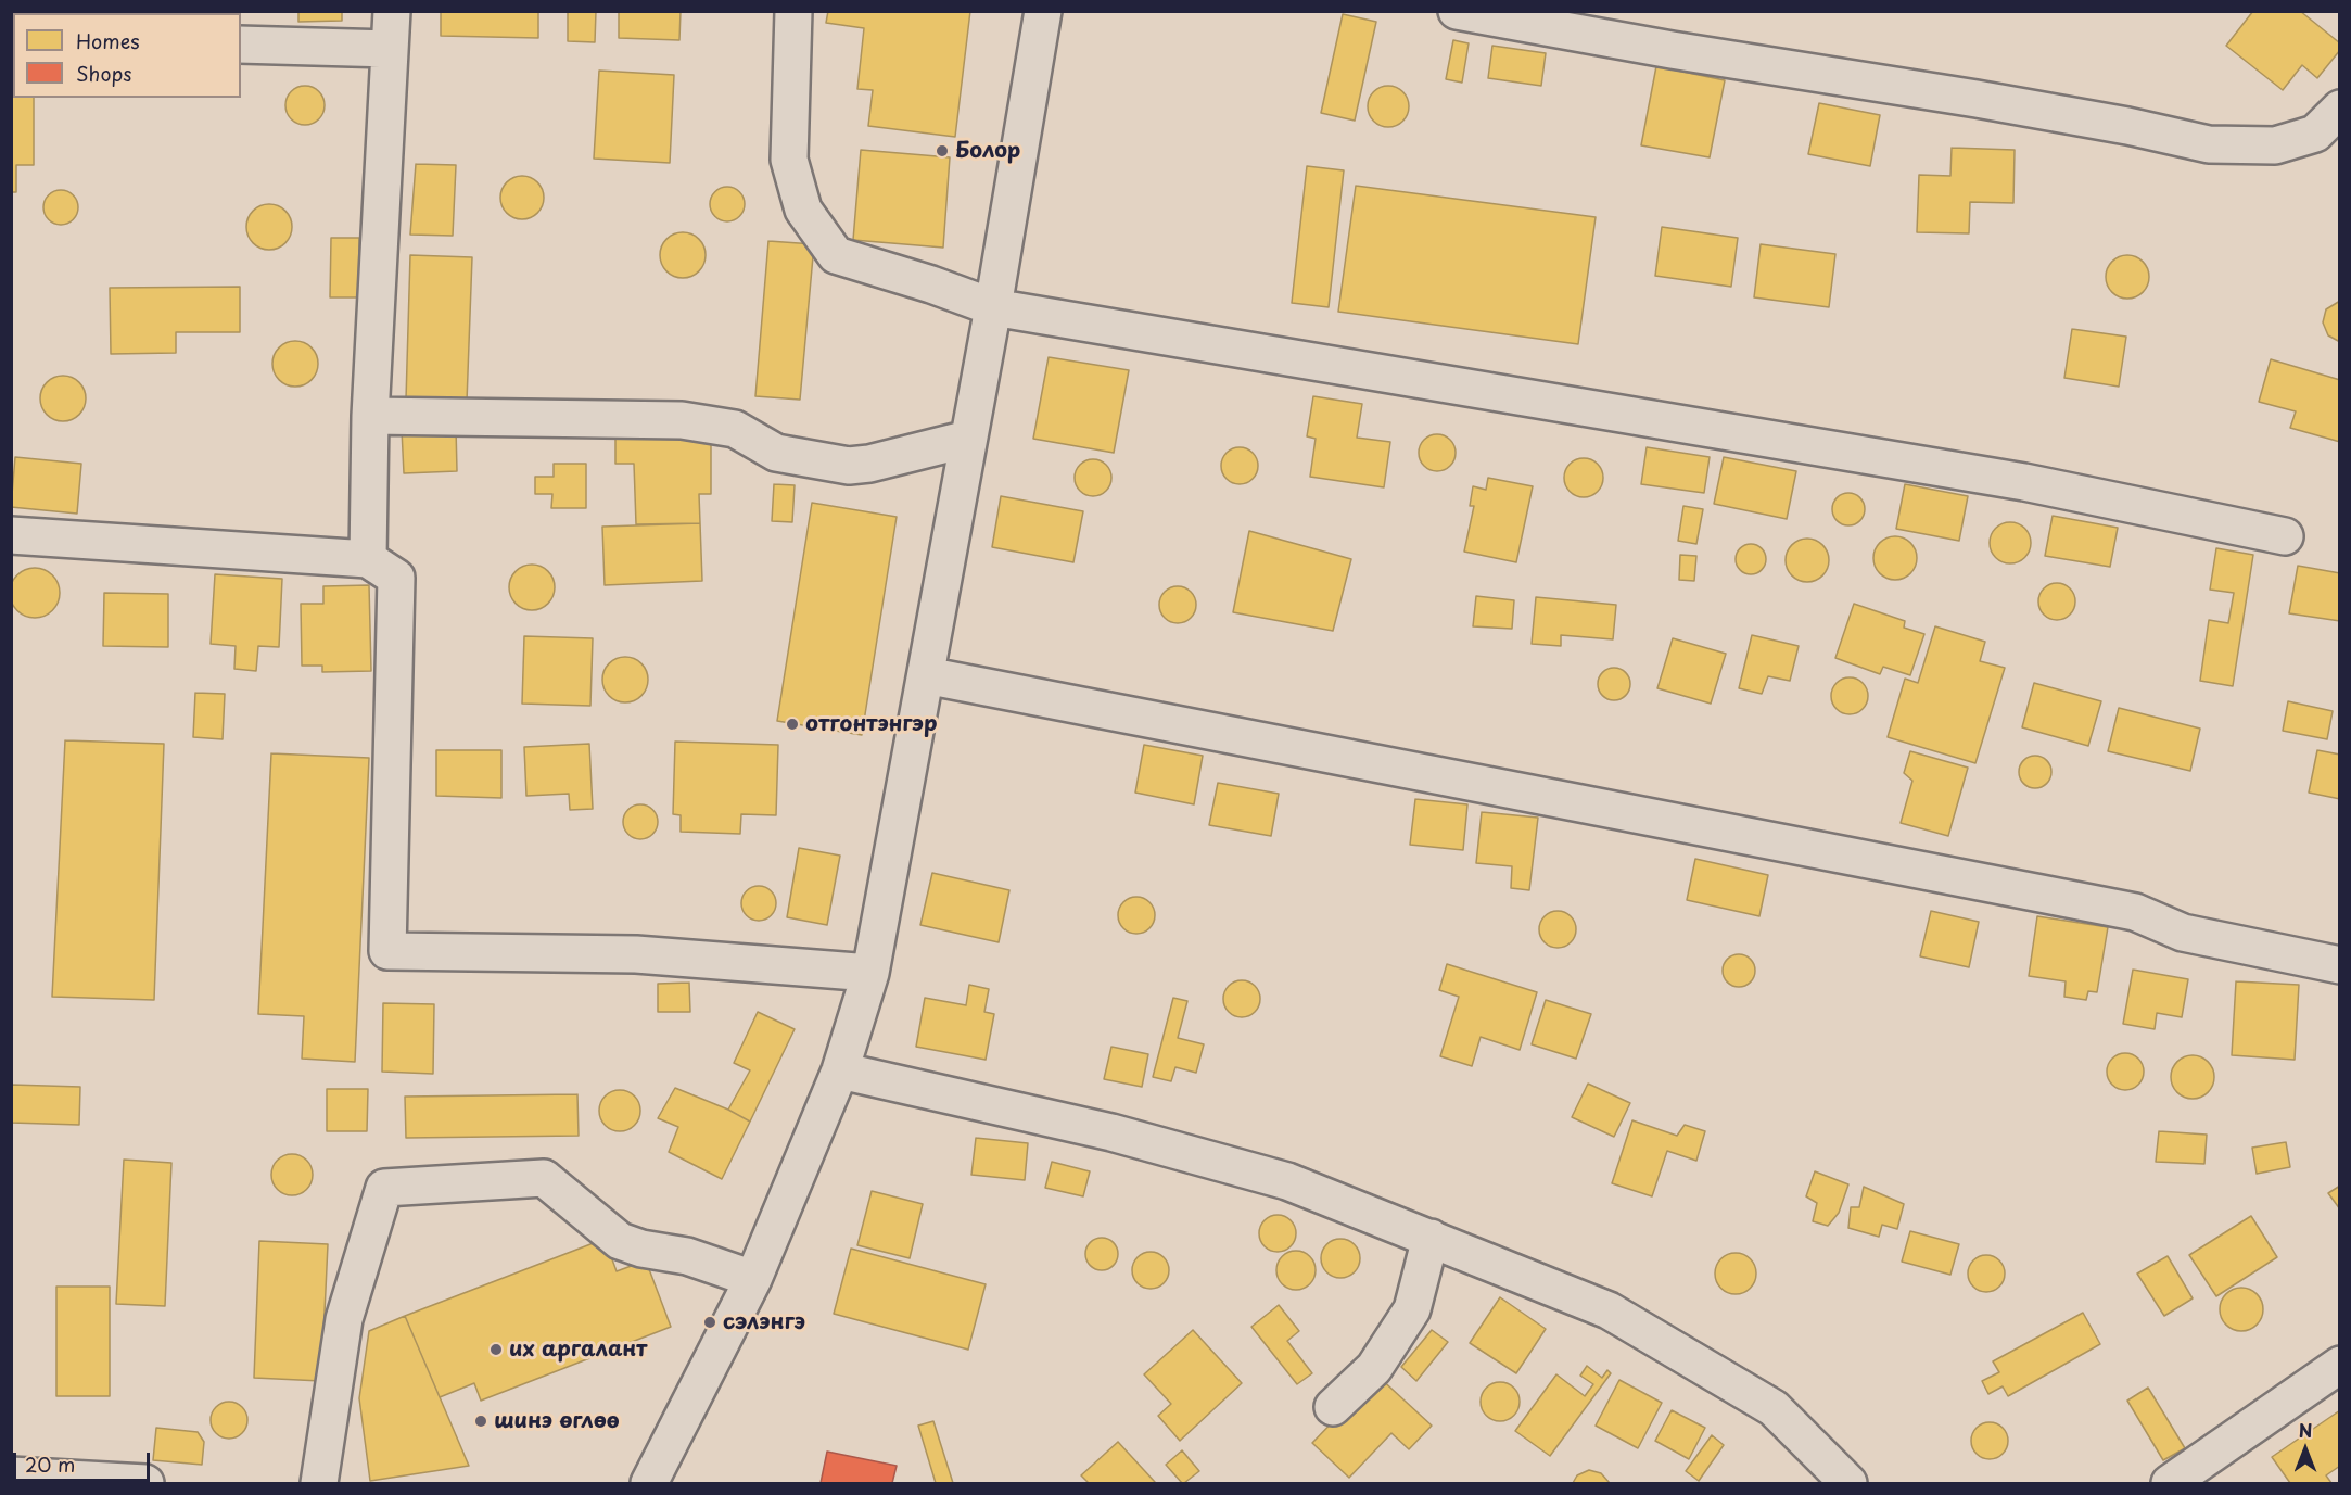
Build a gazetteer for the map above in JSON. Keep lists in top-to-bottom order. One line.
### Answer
{"places":["Болор","отгонтэнгэр","сэлэнгэ","их аргалант","шинэ өглөө"],"legend":["Homes","Shops"],"scale_bar":"20 m","north":"top"}
